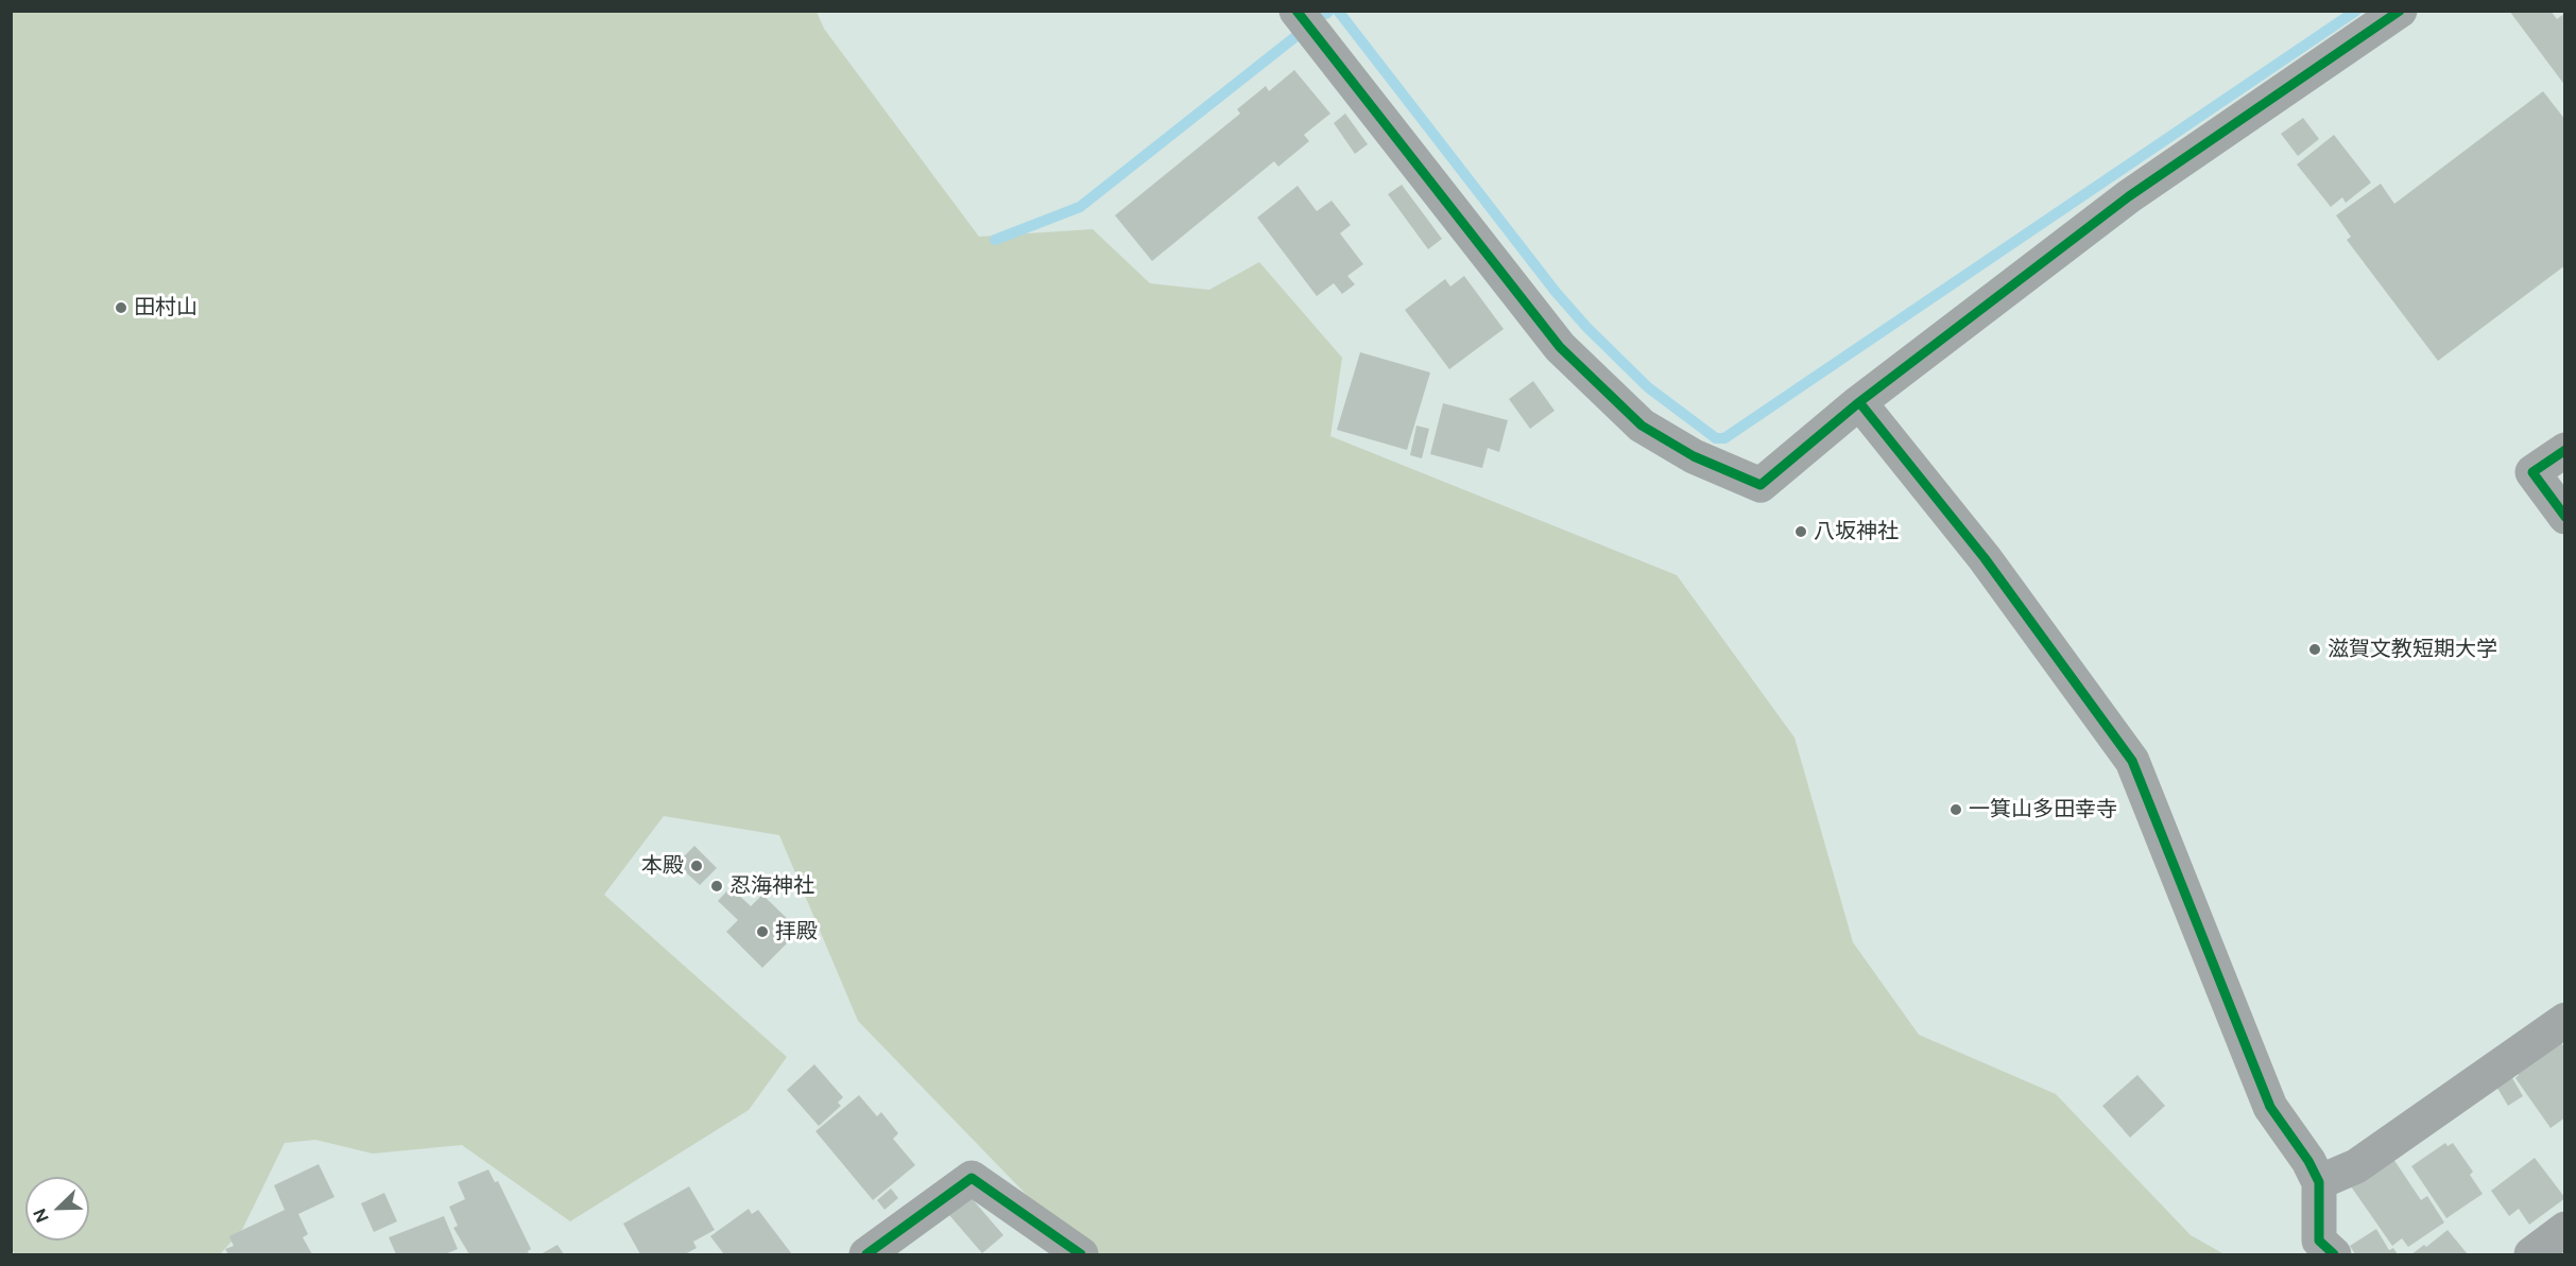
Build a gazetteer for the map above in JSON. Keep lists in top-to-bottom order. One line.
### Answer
{"places":["田村山","八坂神社","滋賀文教短期大学","一箕山多田幸寺","本殿","忍海神社","拝殿"],"north":"bottom left"}
